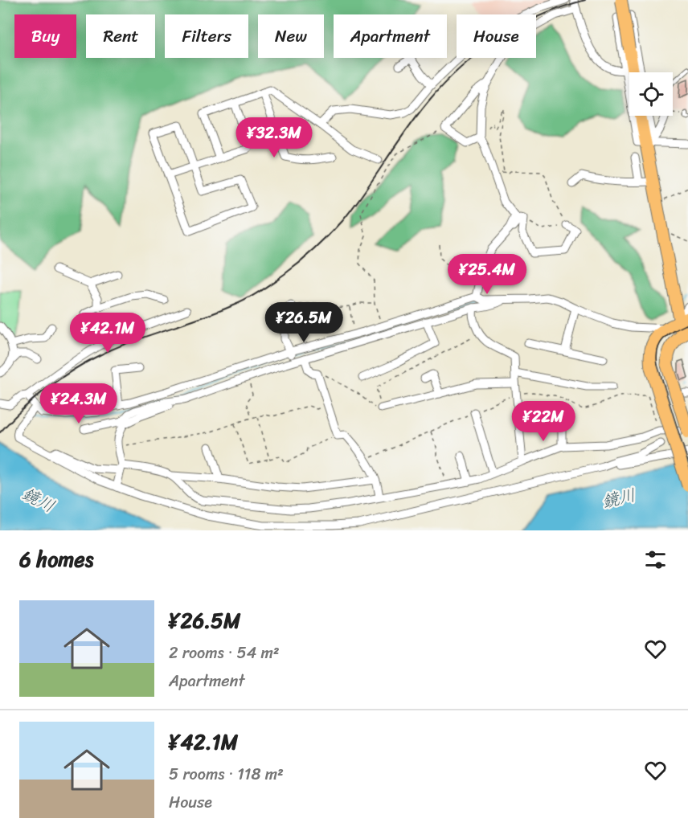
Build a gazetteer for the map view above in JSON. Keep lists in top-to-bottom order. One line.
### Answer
{"water":["鏡川"],"page":{"chip":["Buy","Rent","Filters","New","Apartment","House"],"price":["¥32.3M","¥25.4M","¥26.5M","¥42.1M","¥24.3M","¥22M"],"heading":"6 homes","list":[{"name":"¥26.5M","note":"2 rooms · 54 m² · Apartment"},{"name":"¥42.1M","note":"5 rooms · 118 m² · House"}]}}
